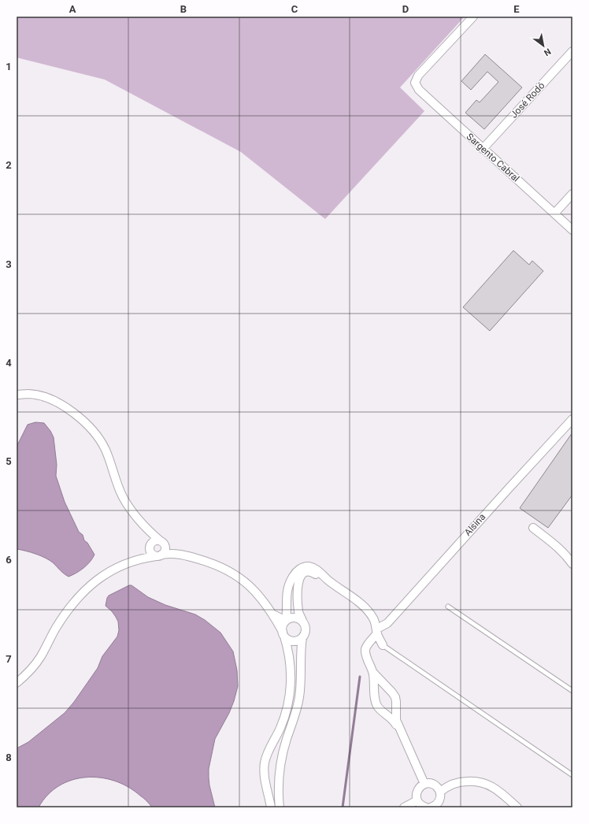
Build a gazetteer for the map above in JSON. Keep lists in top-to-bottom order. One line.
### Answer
{"streets":{"street":["José Rodó","Sargento Cabral","Alsina"]},"crossings":[["José Rodó","Sargento Cabral"]],"north":"bottom right","grid":{"columns":["A","B","C","D","E"],"rows":["1","2","3","4","5","6","7","8"]}}
